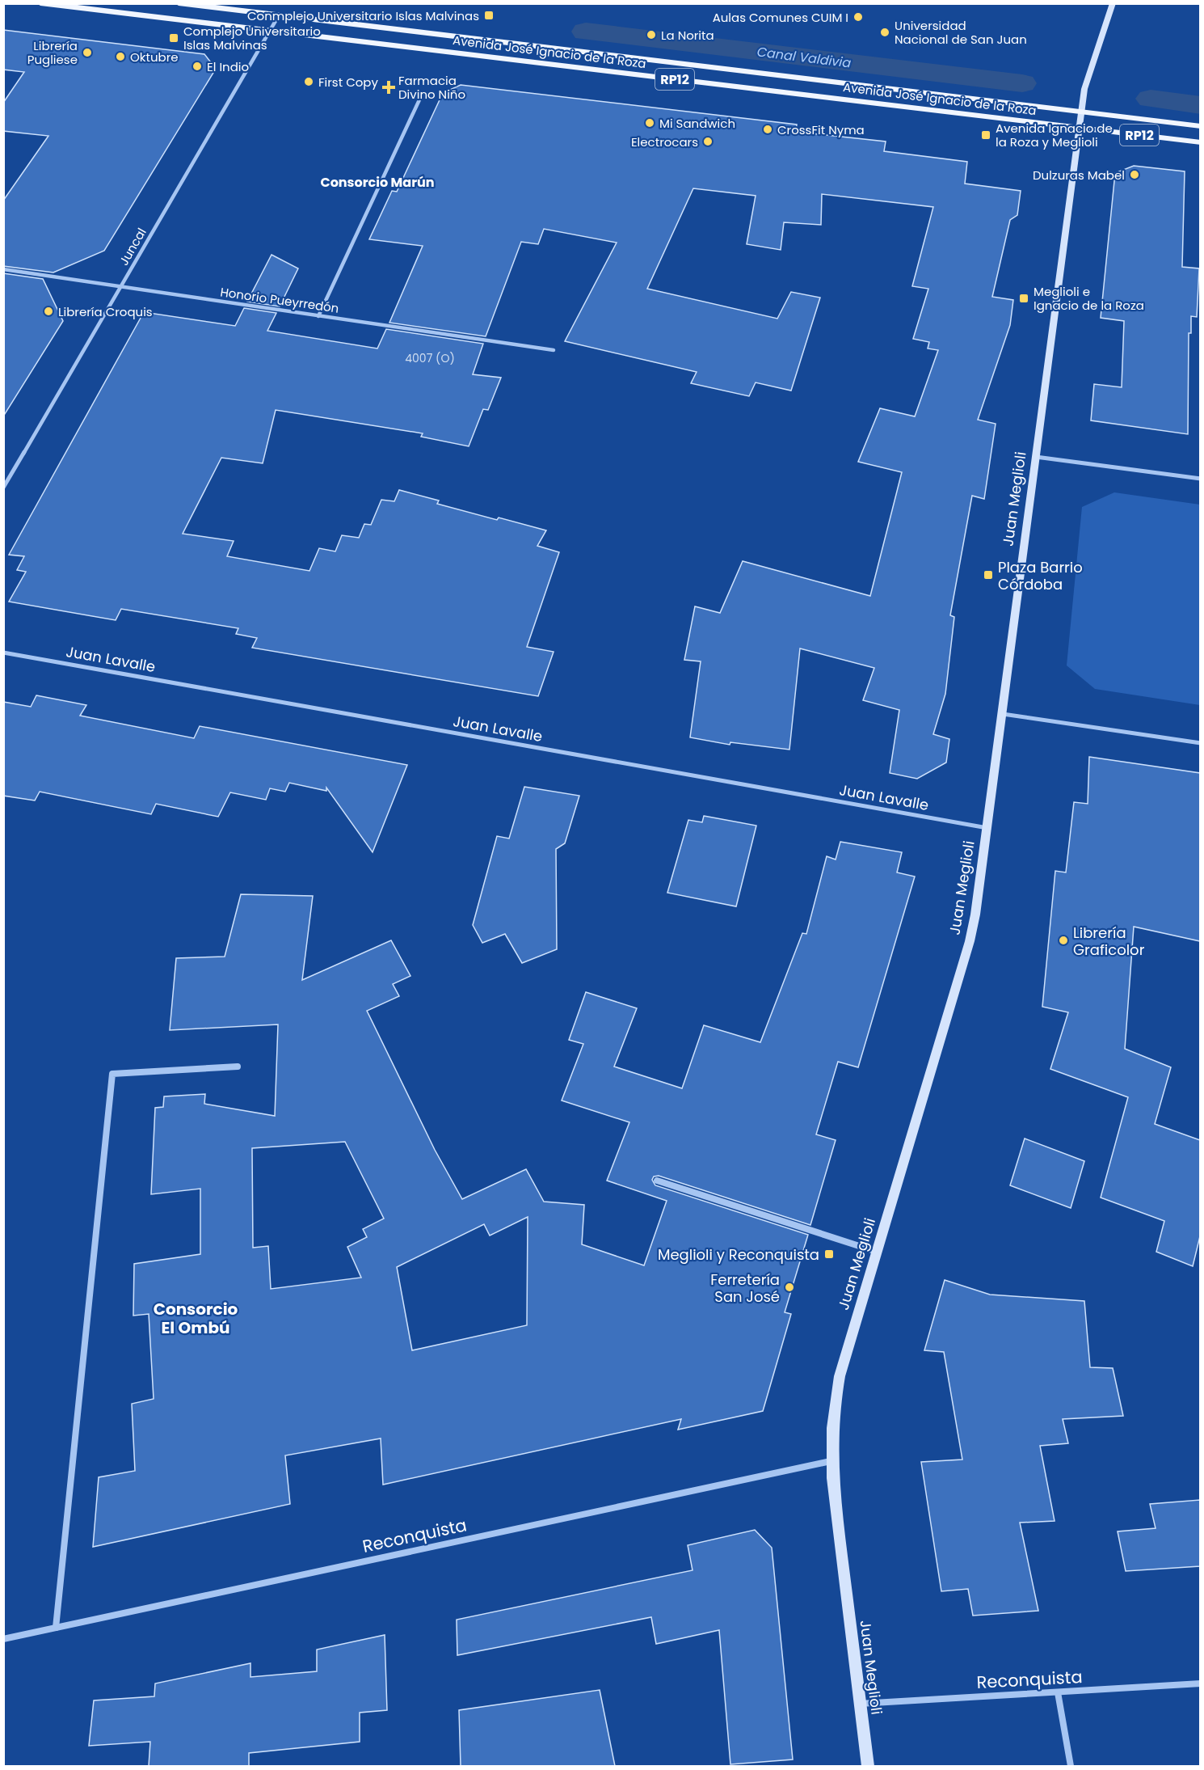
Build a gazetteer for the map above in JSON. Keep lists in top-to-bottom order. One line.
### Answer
{"streets":{"main road":["Avenida José Ignacio de la Roza","RP12","Juan Meglioli"],"street":["Juncal","Honorio Pueyrredón","Juan Lavalle","Reconquista"]},"crossings":[["Avenida José Ignacio de la Roza","Juncal"],["Avenida José Ignacio de la Roza","Juan Meglioli"],["Juncal","Honorio Pueyrredón"],["Juan Meglioli","Juan Lavalle"],["Juan Meglioli","Reconquista"]],"districts":["Consorcio Marún","Consorcio El Ombú"],"water":["Canal Valdivia"],"places":{"transit":["Conmplejo Universitario Islas Malvinas","Complejo Universitario Islas Malvinas","Avenida Ignacio de la Roza y Meglioli","Meglioli e Ignacio de la Roza","Plaza Barrio Córdoba","Meglioli y Reconquista"],"other":["Aulas Comunes CUIM I","Universidad Nacional de San Juan","La Norita","Librería Pugliese","Oktubre","El Indio","First Copy","Mi Sandwich","CrossFit Nyma","Electrocars","Dulzuras Mabel","Librería Croquis","Librería Graficolor","Ferretería San José"],"health":["Farmacia Divino Niño"]},"house_numbers":["4007 (O)"]}
